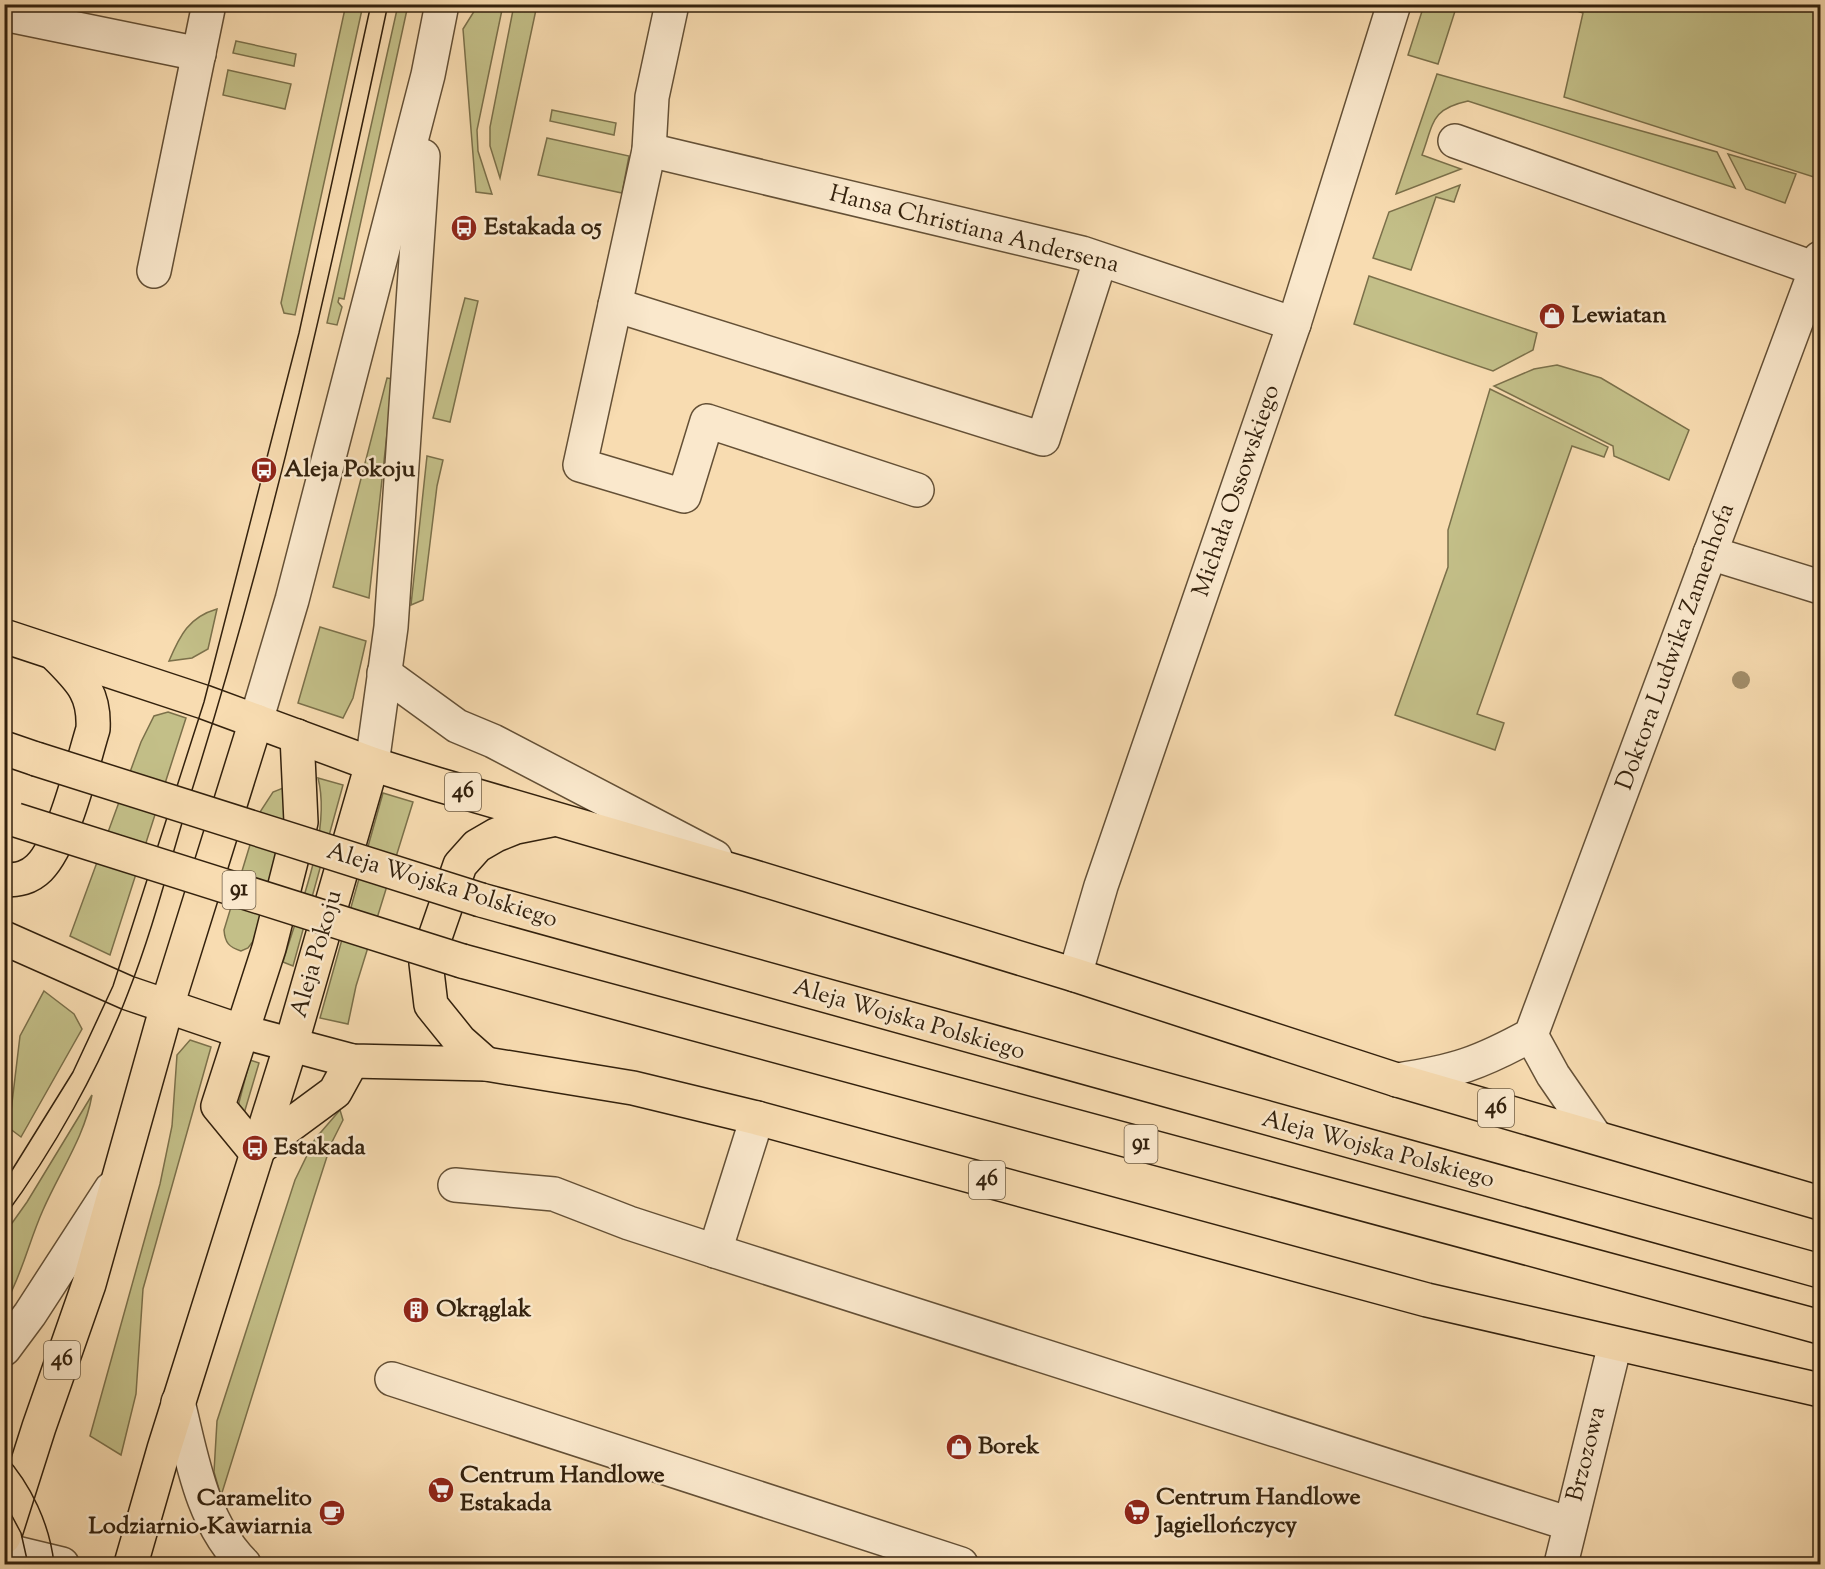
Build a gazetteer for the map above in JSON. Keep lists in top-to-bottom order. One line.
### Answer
{"streets":{"main road":["46","Aleja Wojska Polskiego","91","Aleja Pokoju"],"street":["Hansa Christiana Andersena","Michała Ossowskiego","Doktora Ludwika Zamenhofa","Brzozowa"]},"crossings":[["Hansa Christiana Andersena","Michała Ossowskiego"],["Michała Ossowskiego","46"],["46","Aleja Pokoju"],["46","Brzozowa"]],"places":{"bus stop":["Estakada 05","Aleja Pokoju","Estakada"],"shop":["Lewiatan","Borek"],"building":["Okrąglak"],"supermarket":["Centrum Handlowe Estakada","Centrum Handlowe Jagiellończycy"],"cafe":["Caramelito Lodziarnio-Kawiarnia"]}}
